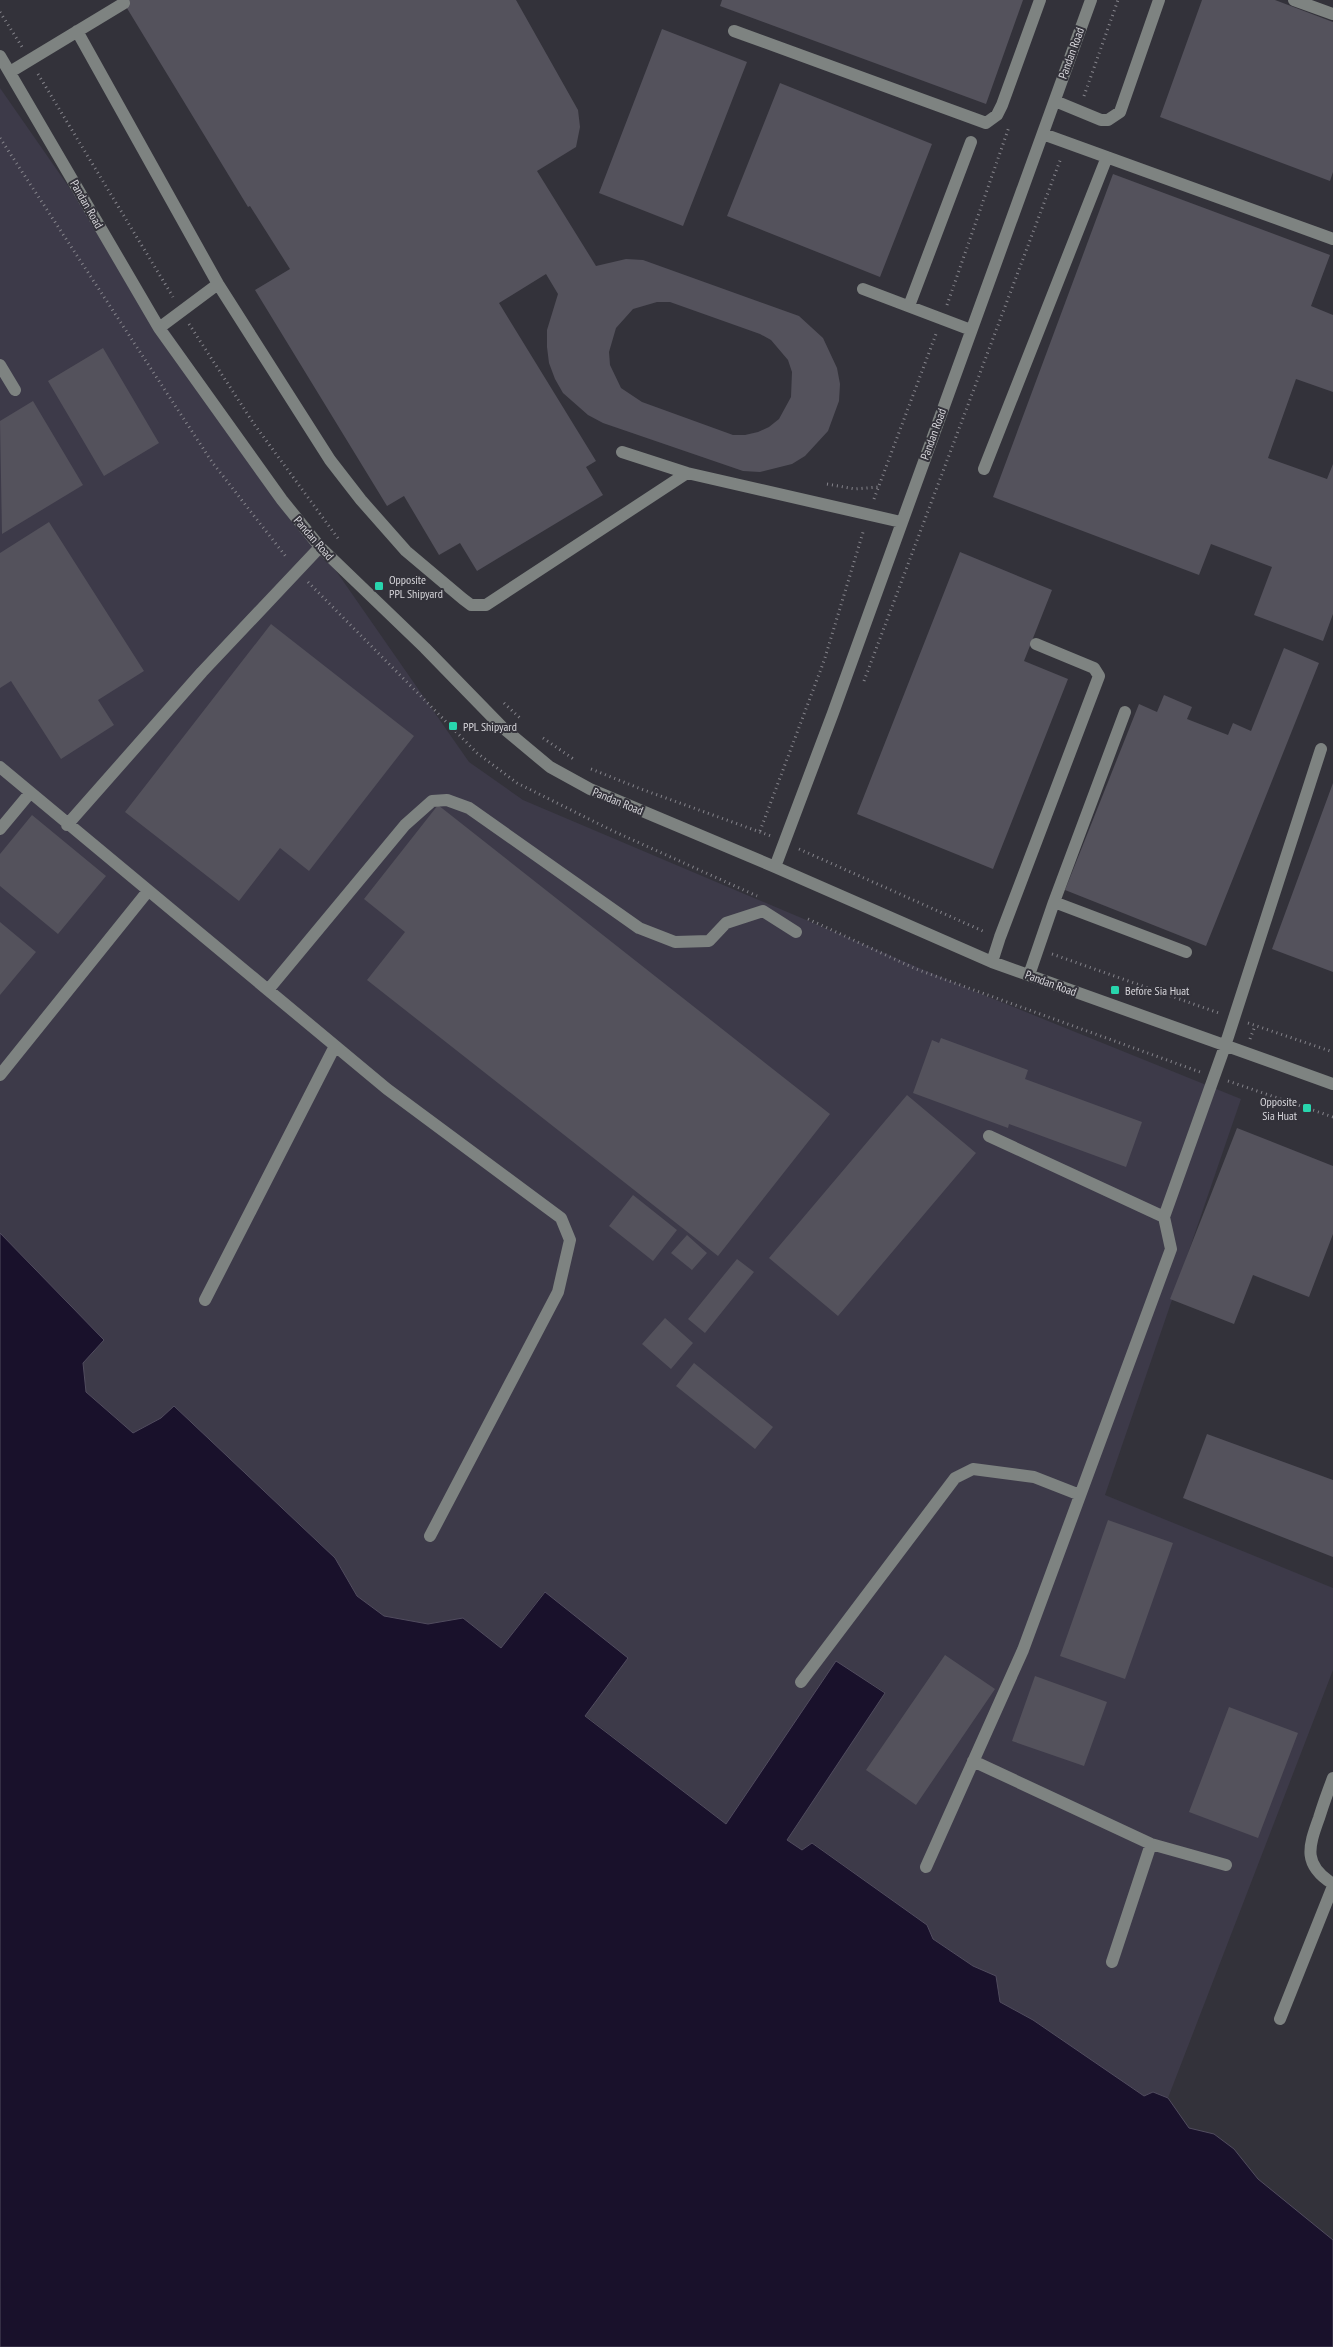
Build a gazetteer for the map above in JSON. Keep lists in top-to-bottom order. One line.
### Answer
{"streets":{"street":["Pandan Road"]},"places":{"transit":["Opposite PPL Shipyard","PPL Shipyard","Before Sia Huat","Opposite Sia Huat"]}}
